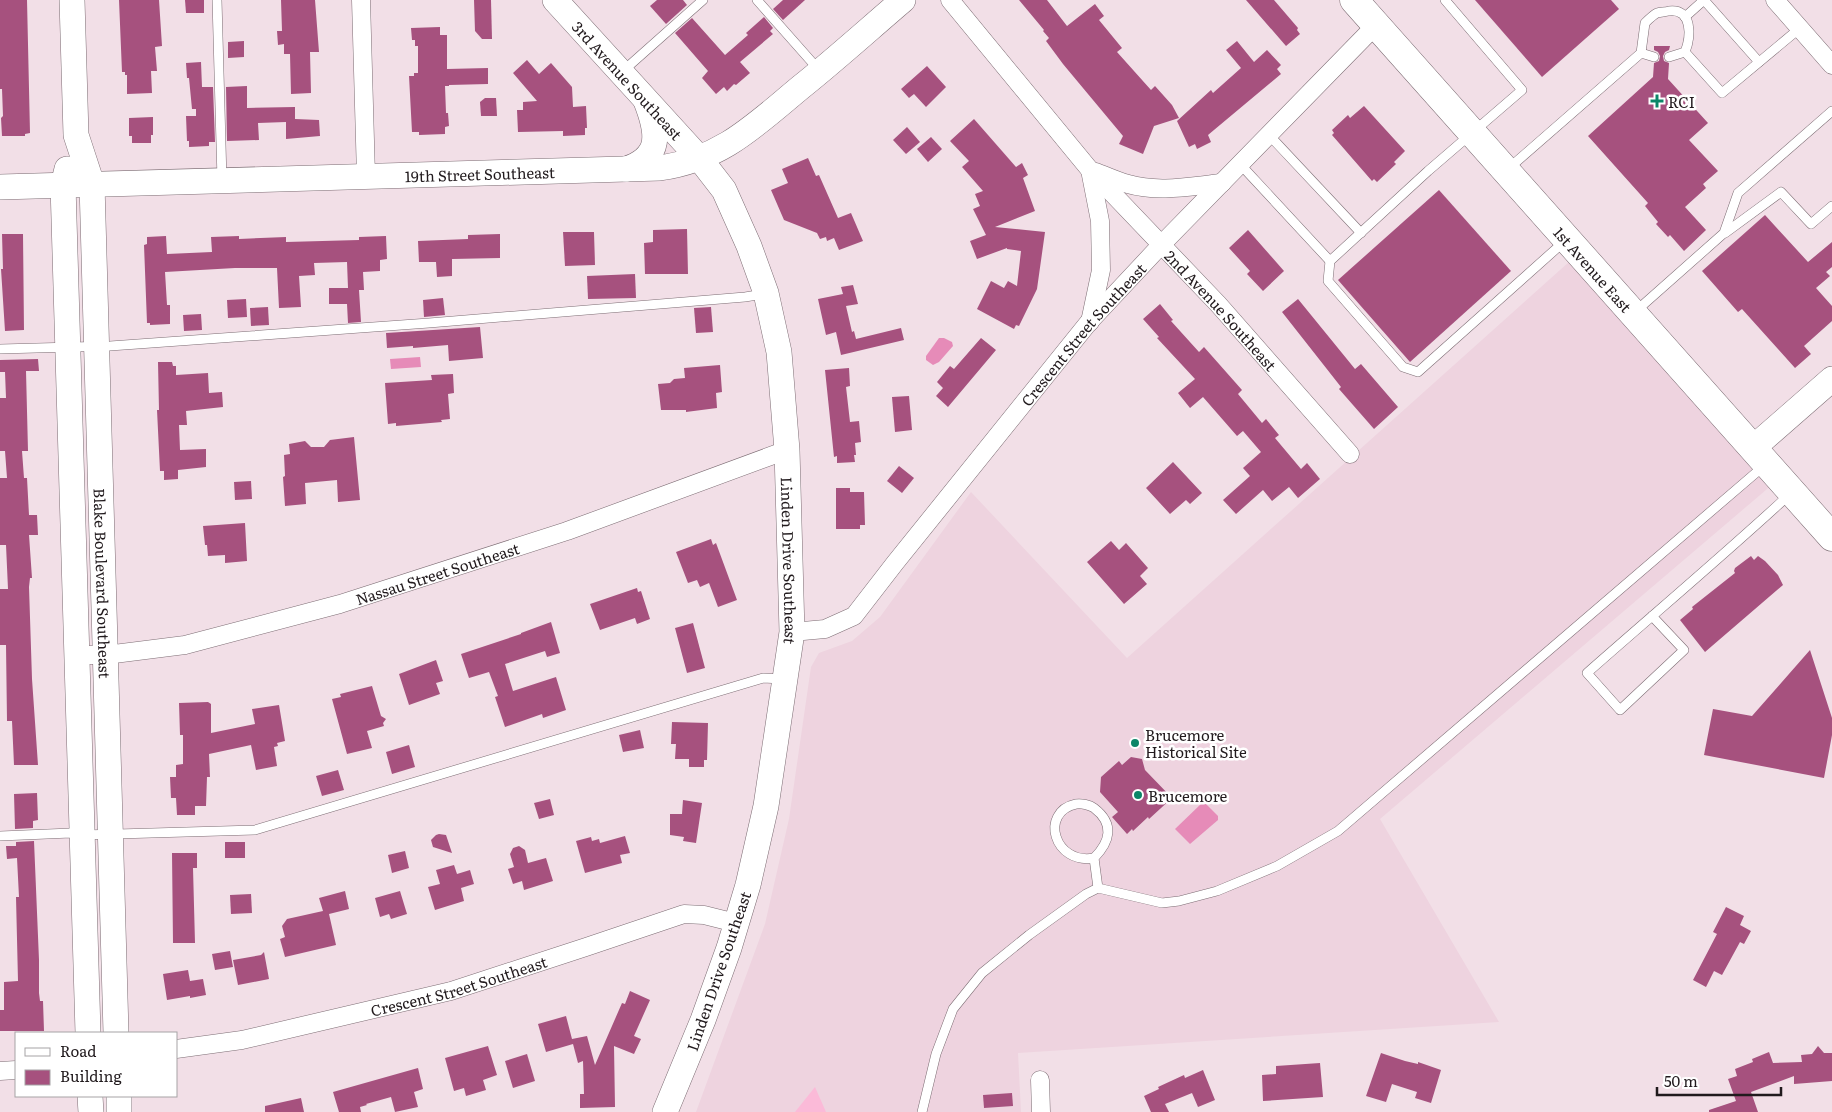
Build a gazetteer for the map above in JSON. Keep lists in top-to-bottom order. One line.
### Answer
{"streets":{"main road":["1st Avenue East"],"street":["3rd Avenue Southeast","19th Street Southeast","2nd Avenue Southeast","Crescent Street Southeast","Linden Drive Southeast","Nassau Street Southeast","Blake Boulevard Southeast"]},"crossings":[["3rd Avenue Southeast","19th Street Southeast"],["3rd Avenue Southeast","Linden Drive Southeast"],["19th Street Southeast","Linden Drive Southeast"],["19th Street Southeast","Blake Boulevard Southeast"],["1st Avenue East","Crescent Street Southeast"],["2nd Avenue Southeast","Crescent Street Southeast"],["Crescent Street Southeast","Linden Drive Southeast"],["Linden Drive Southeast","Nassau Street Southeast"],["Nassau Street Southeast","Blake Boulevard Southeast"]],"places":{"health":["RCI"],"other":["Brucemore Historical Site","Brucemore"]},"legend":["Road","Building"],"scale_bar":"50 m"}
